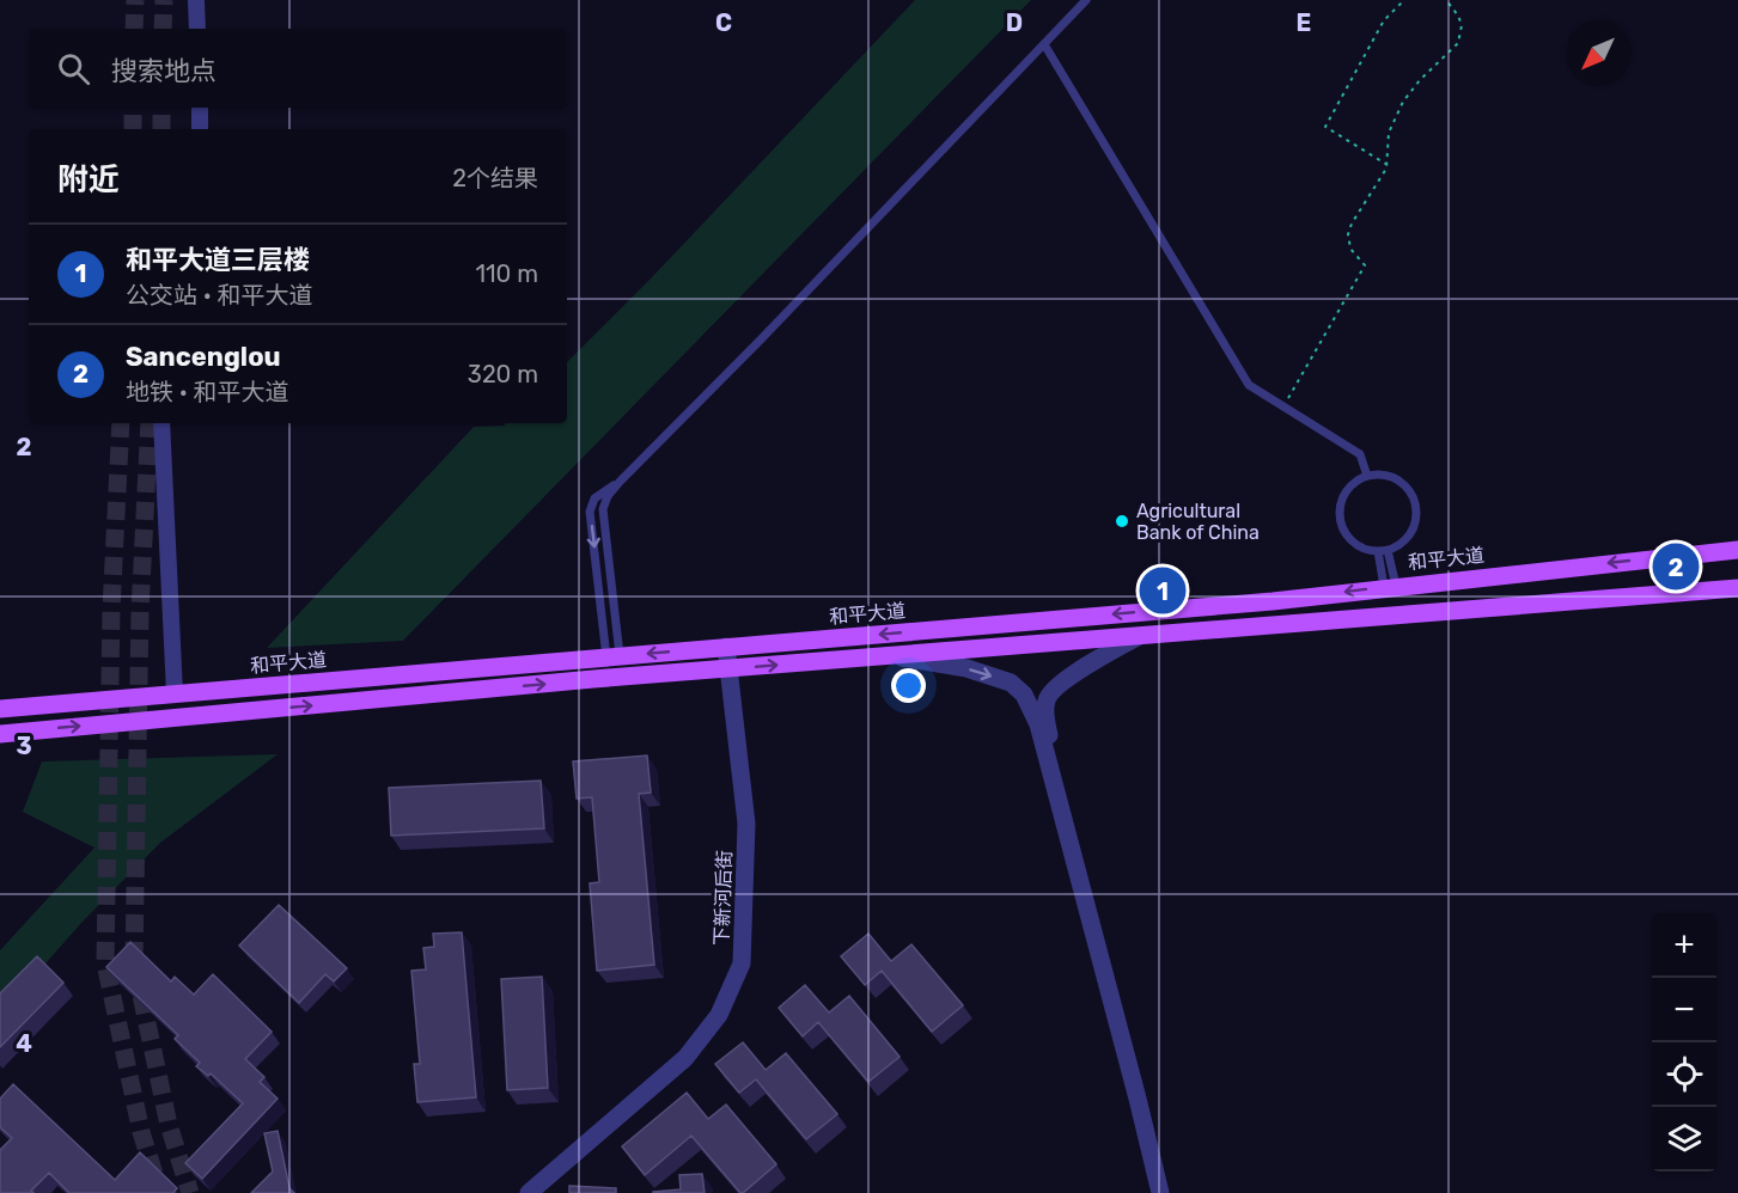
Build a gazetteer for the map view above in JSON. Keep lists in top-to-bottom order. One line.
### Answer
{"streets":{"main road":["和平大道"],"street":["下新河后街"]},"crossings":[["和平大道","下新河后街"]],"places":["Agricultural Bank of China"],"north":"bottom left","page":{"search":"搜索地点","heading":["附近","2个结果"],"list":[{"mark":"1","name":"和平大道三层楼","note":"公交站 · 和平大道","value":"110 m"},{"mark":"2","name":"Sancenglou","note":"地铁 · 和平大道","value":"320 m"}],"pins":["2","1"],"map_buttons":["+","−"]},"grid":{"columns":["C","D","E"],"rows":["2","3","4"]}}
